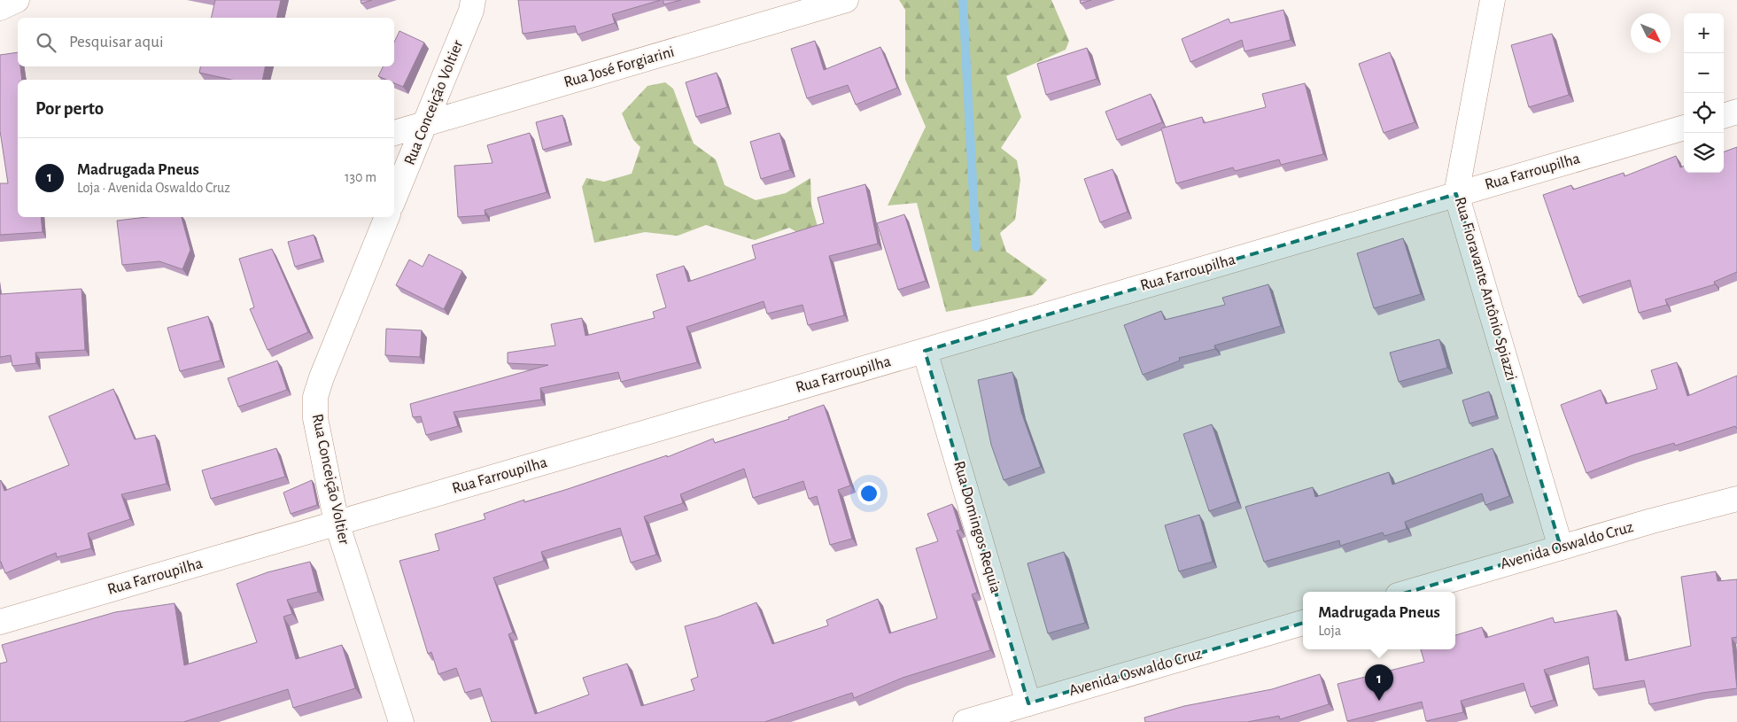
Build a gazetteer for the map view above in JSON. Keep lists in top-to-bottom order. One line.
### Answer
{"streets":{"street":["Rua José Forgiarini","Rua Conceição Voltier","Rua Farroupilha","Rua Fioravante Antônio Spiazzi","Rua Domingos Requia","Avenida Oswaldo Cruz"]},"crossings":[["Rua José Forgiarini","Rua Conceição Voltier"],["Rua Conceição Voltier","Rua Farroupilha"],["Rua Farroupilha","Rua Fioravante Antônio Spiazzi"],["Rua Farroupilha","Rua Domingos Requia"],["Rua Fioravante Antônio Spiazzi","Avenida Oswaldo Cruz"],["Rua Domingos Requia","Avenida Oswaldo Cruz"]],"north":"bottom right","page":{"map_buttons":["+","−"],"search":"Pesquisar aqui","heading":"Por perto","list":[{"mark":"1","name":"Madrugada Pneus","note":"Loja · Avenida Oswaldo Cruz","value":"130 m"}],"popup":["Madrugada Pneus","Loja"],"pins":"1"}}
